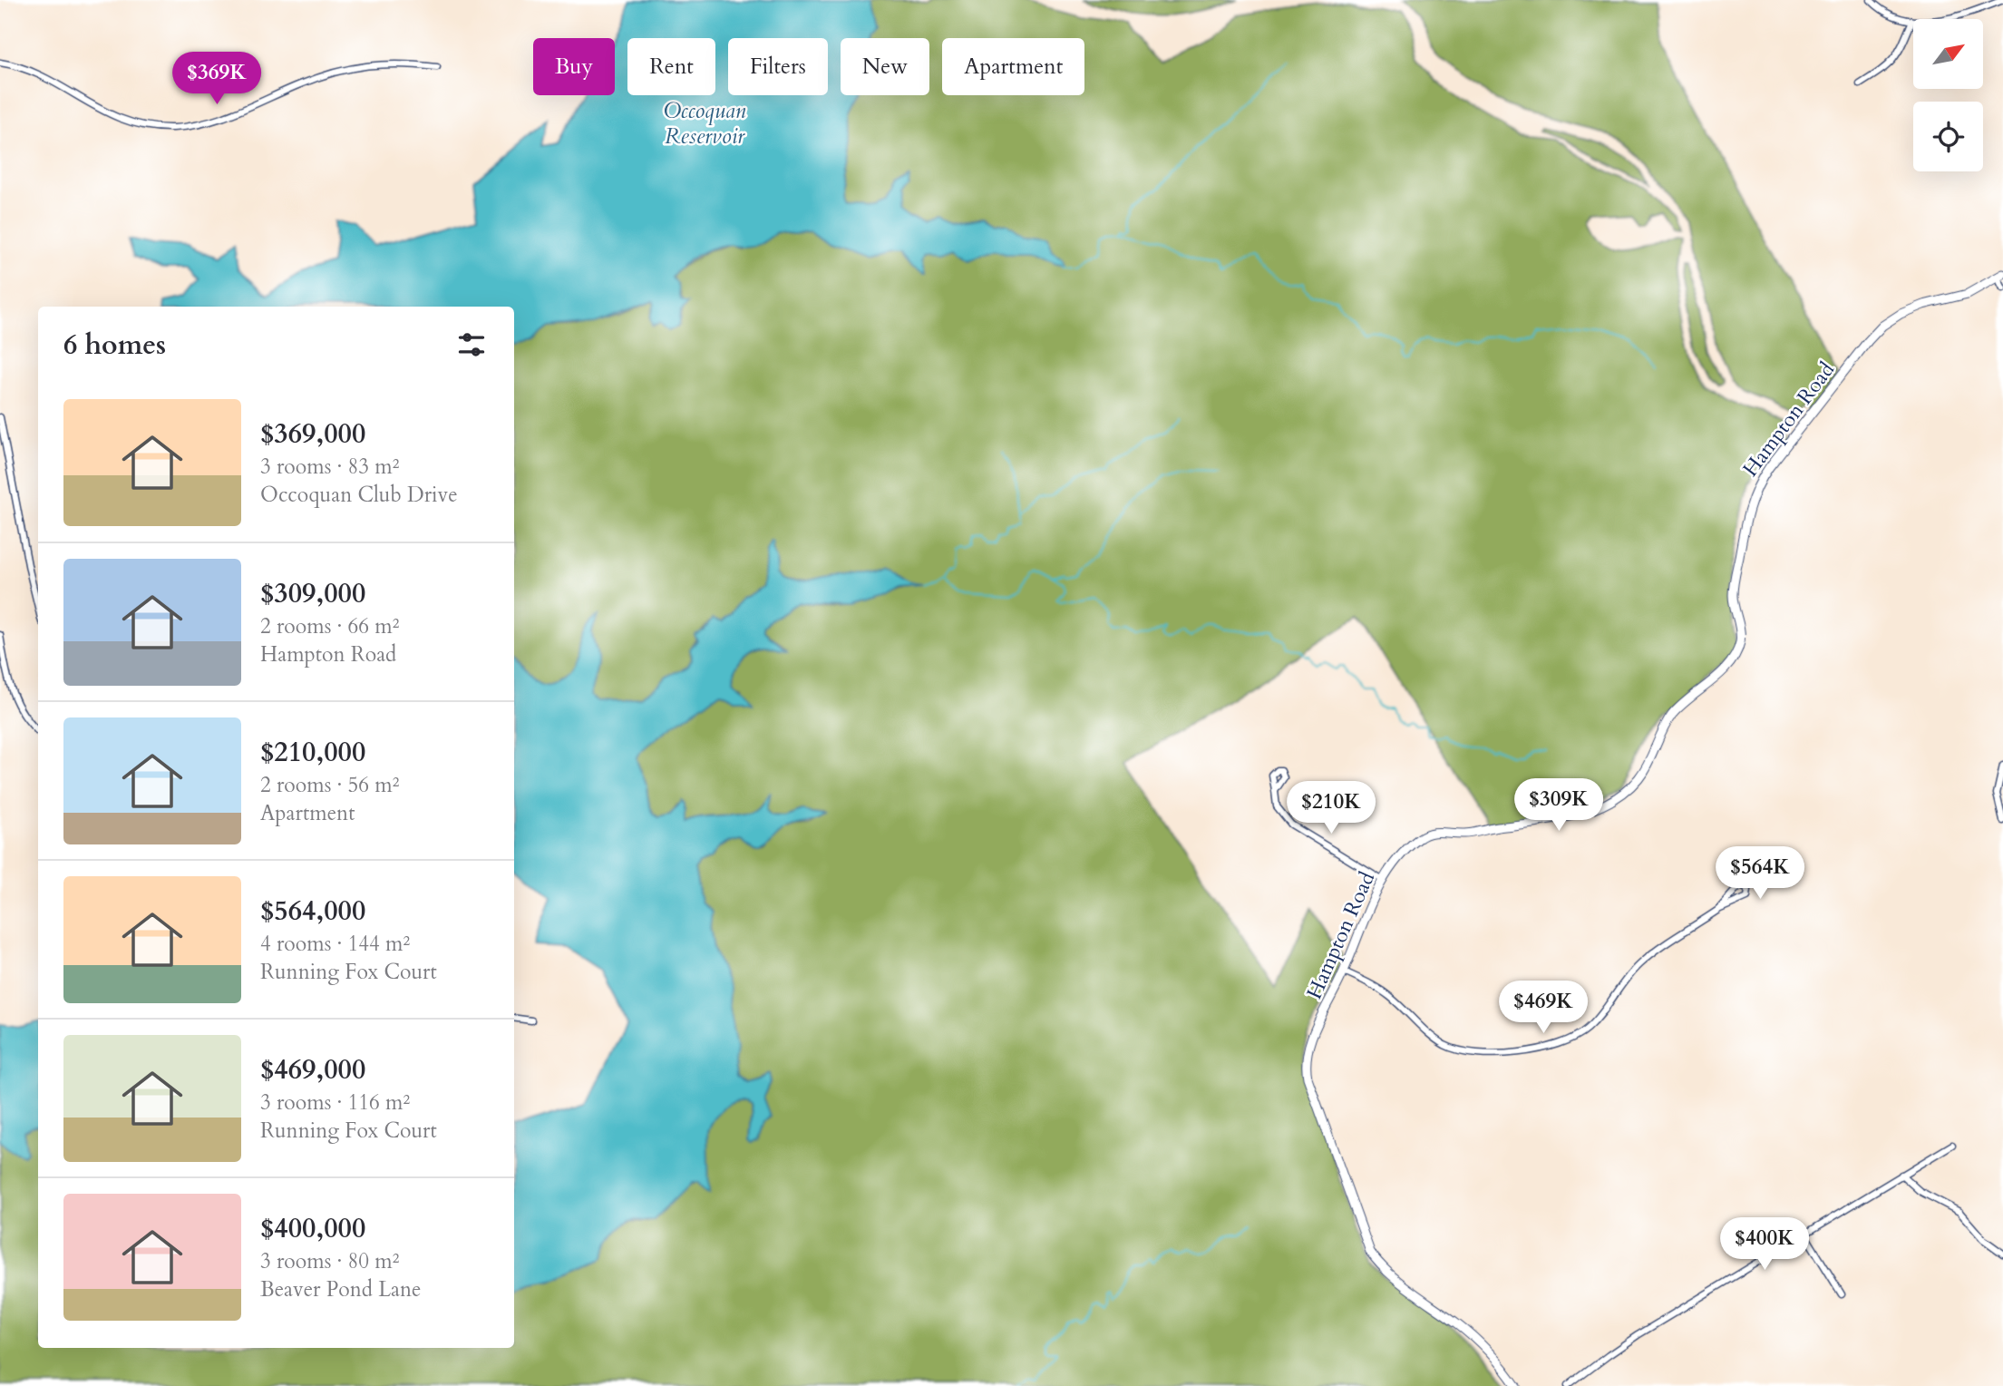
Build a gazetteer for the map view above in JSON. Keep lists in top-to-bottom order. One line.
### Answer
{"streets":{"street":["Hampton Road"]},"water":["Occoquan Reservoir"],"north":"top right","page":{"chip":["Buy","Rent","Filters","New","Apartment"],"price":["$369K","$309K","$210K","$564K","$469K","$400K"],"heading":"6 homes","list":[{"name":"$369,000","note":"3 rooms · 83 m² · Occoquan Club Drive"},{"name":"$309,000","note":"2 rooms · 66 m² · Hampton Road"},{"name":"$210,000","note":"2 rooms · 56 m² · Apartment"},{"name":"$564,000","note":"4 rooms · 144 m² · Running Fox Court"},{"name":"$469,000","note":"3 rooms · 116 m² · Running Fox Court"},{"name":"$400,000","note":"3 rooms · 80 m² · Beaver Pond Lane"}]}}
